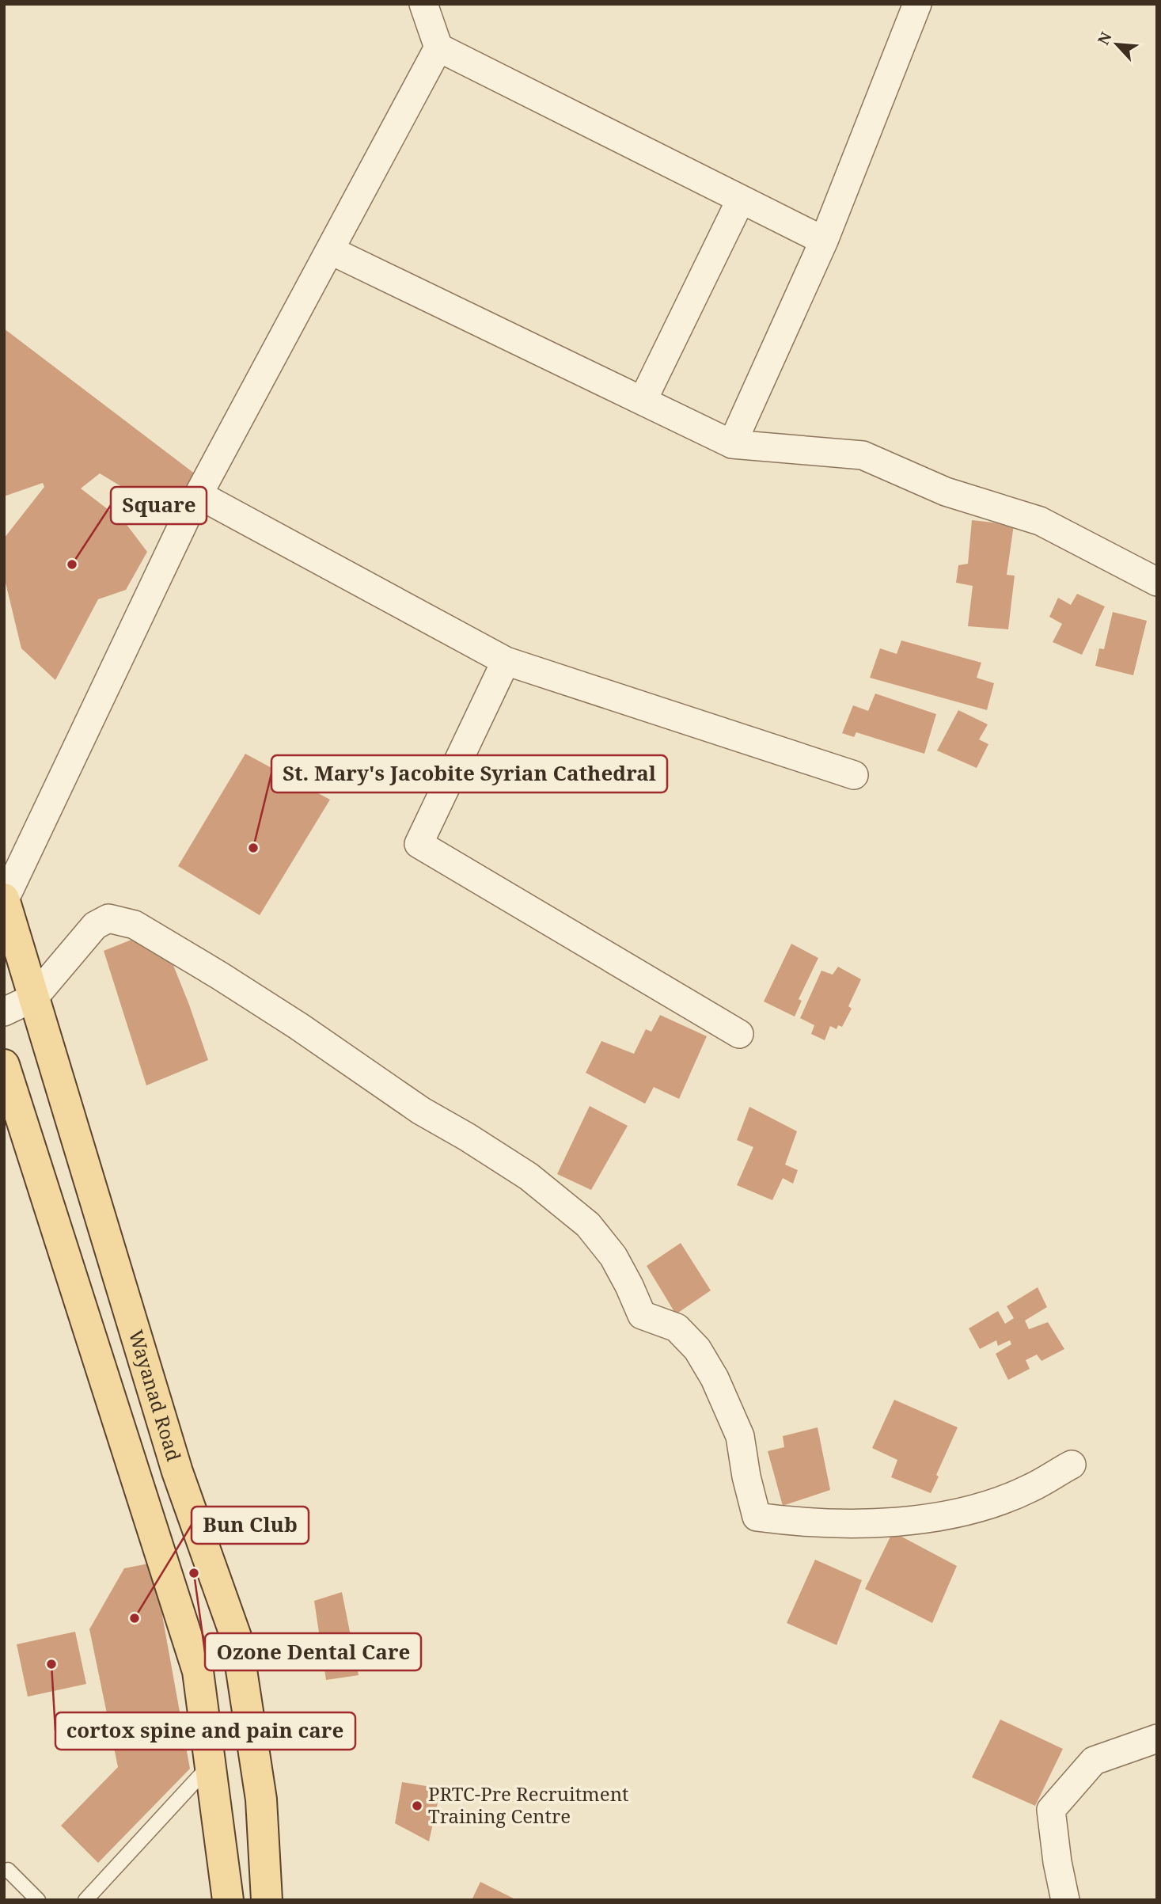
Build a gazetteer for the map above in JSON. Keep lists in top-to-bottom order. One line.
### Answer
{"streets":{"main road":["Wayanad Road"]},"places":["Square","St. Mary's Jacobite Syrian Cathedral","Ozone Dental Care","Bun Club","cortox spine and pain care","PRTC-Pre Recruitment Training Centre"],"north":"top left"}
